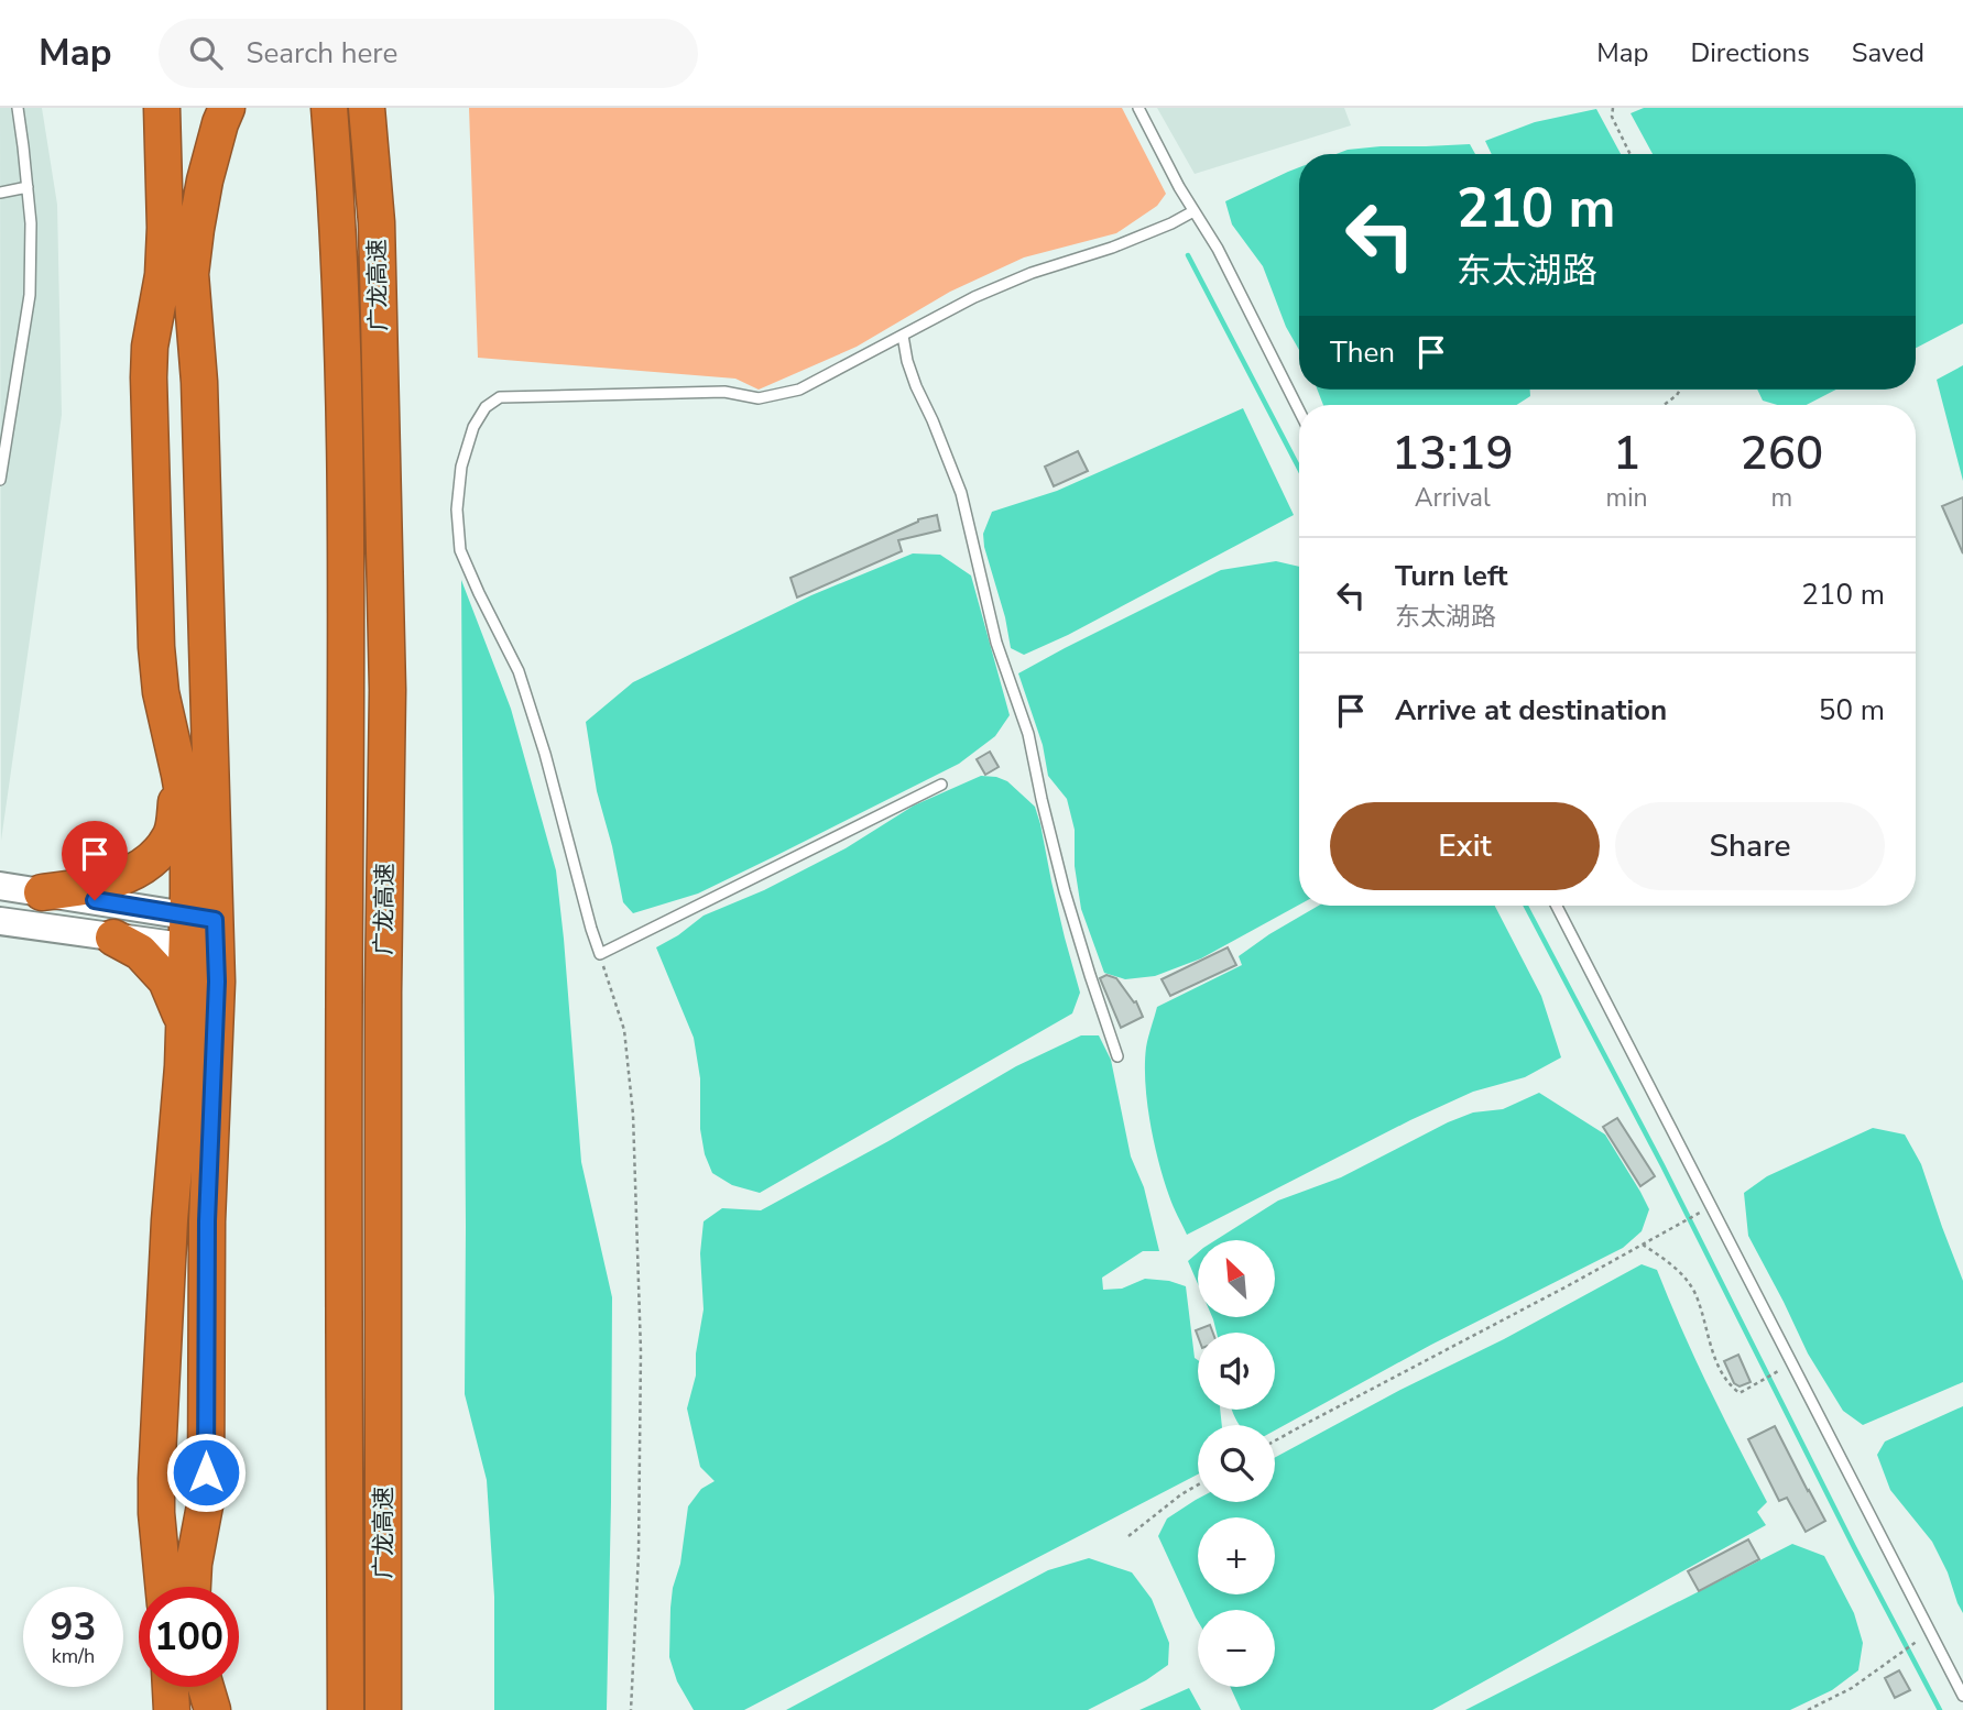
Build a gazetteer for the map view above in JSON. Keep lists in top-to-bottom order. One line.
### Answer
{"streets":{"highway":["广龙高速"]},"north":"top left","page":{"header":"Map","search":"Search here","nav":["Map","Directions","Saved"],"turn":["210 m","东太湖路"],"then":"Then","eta":["13:19","Arrival","1","min","260","m"],"list":[{"name":"Turn left","note":"东太湖路","value":"210 m"},{"name":"Arrive at destination","value":"50 m"}],"buttons":["Exit","Share"],"map_buttons":["+","−"],"speed":"93 km/h","limit":"100"}}
